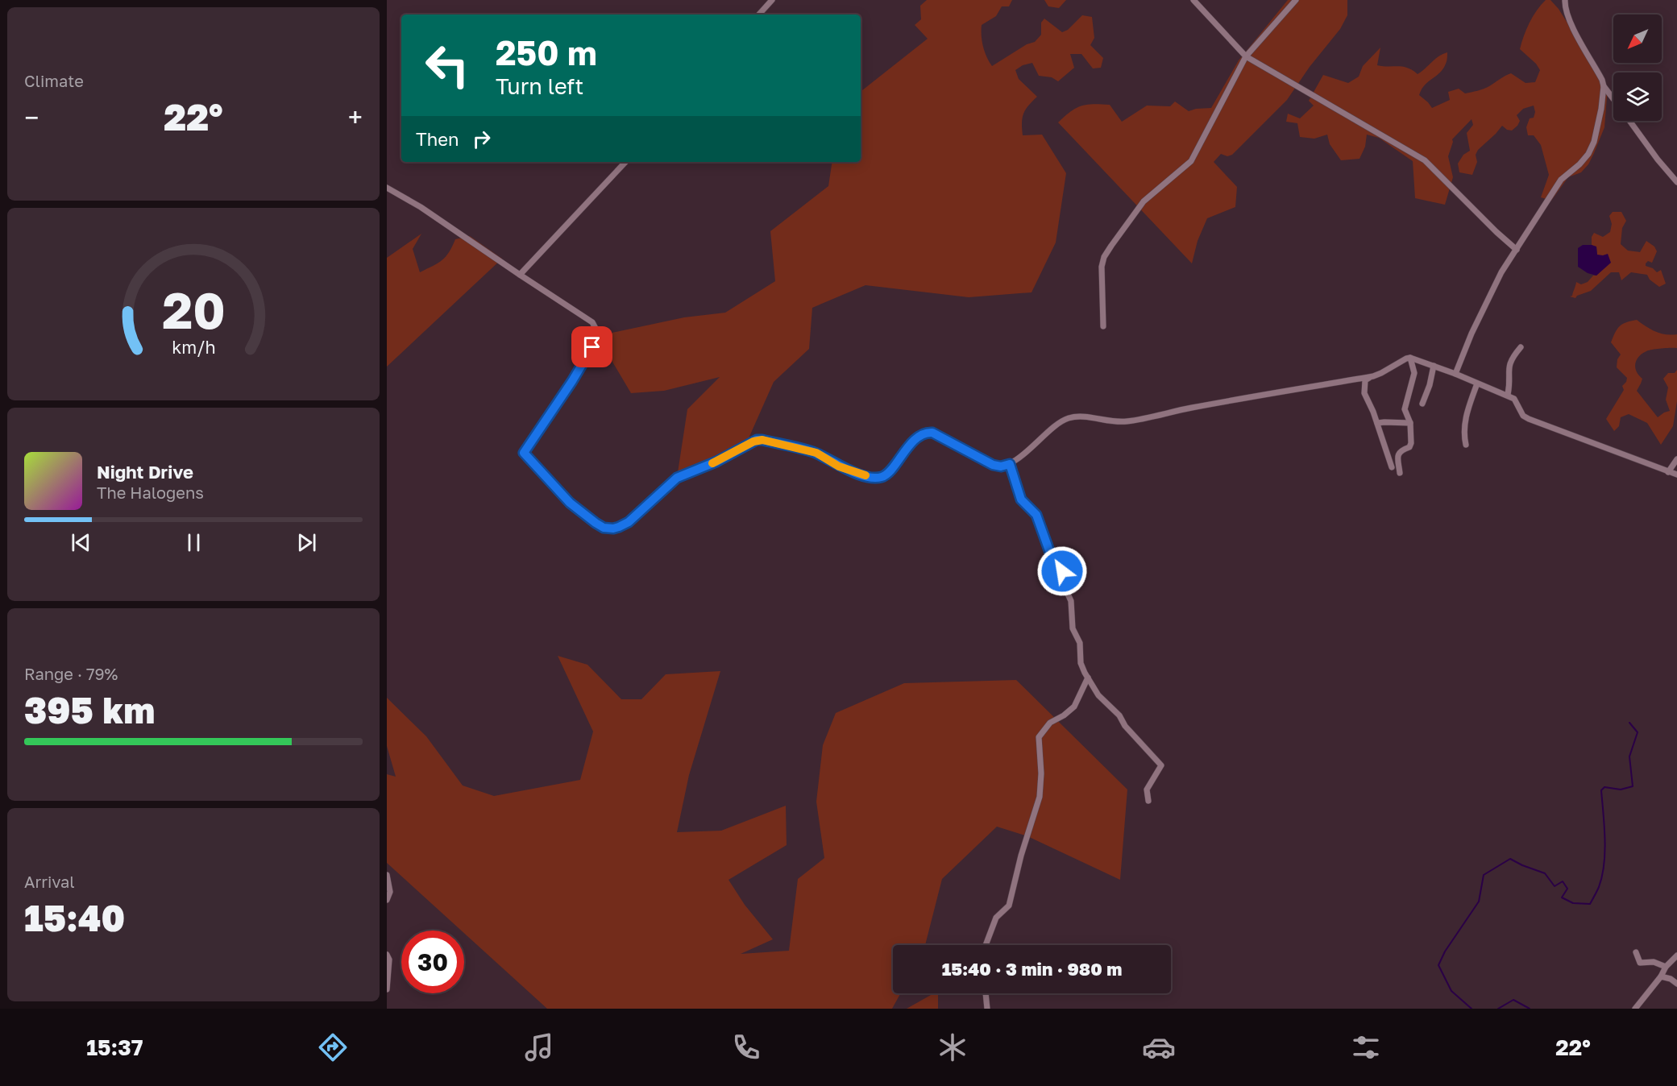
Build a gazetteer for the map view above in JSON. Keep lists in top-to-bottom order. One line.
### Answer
{"north":"bottom left","page":{"tile":["Climate",["Range · 79%","395 km"],["Arrival","15:40"]],"turn":["250 m","Turn left"],"heat":["−","22°","+"],"then":"Then","song":["Night Drive","The Halogens"],"limit":"30","trip":"15:40 · 3 min · 980 m","tabs":["15:37","22°"],"gauge":["20","km/h"]}}
